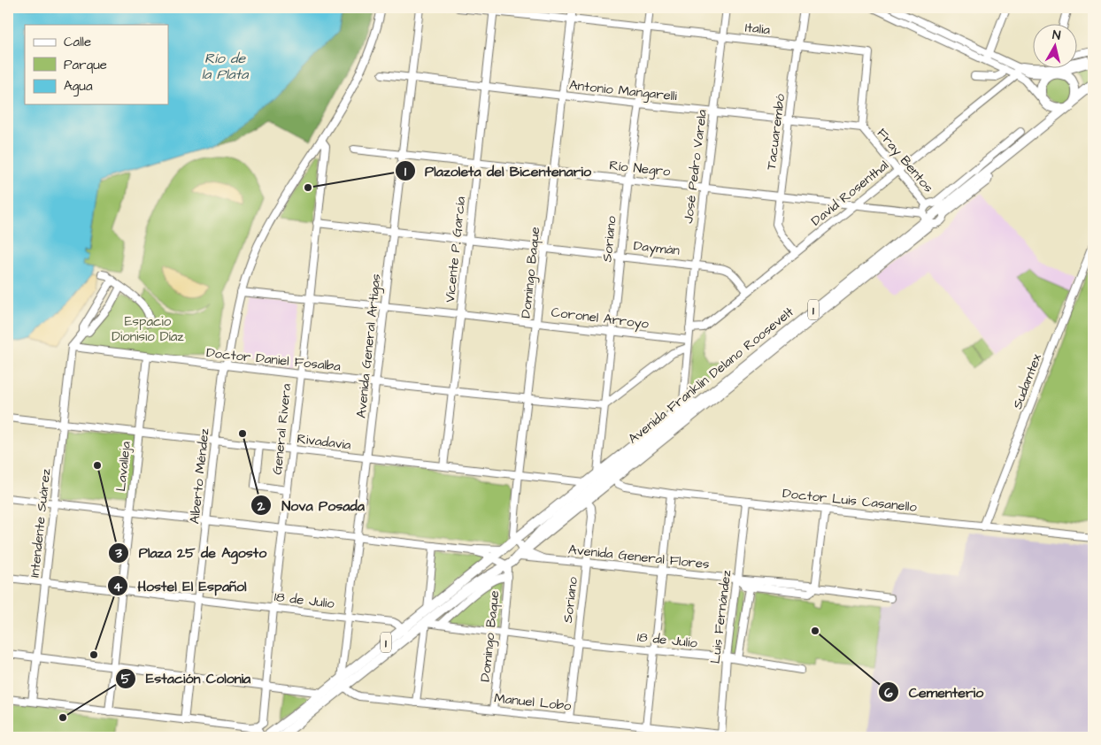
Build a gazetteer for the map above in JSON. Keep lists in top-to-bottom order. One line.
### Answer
{"streets":{"main road":["1","Avenida Franklin Delano Roosevelt"],"street":["Italia","Antonio Mangarelli","Tacuarembó","Fray Bentos","José Pedro Varela","Río Negro","David Rosenthal","Soriano","Daymán","Vicente P. García","Domingo Baque","Coronel Arroyo","Avenida General Artigas","Doctor Daniel Fosalba","Sudamtex","General Rivera","Rivadavia","Lavalleja","Alberto Méndez","Doctor Luis Casanello","Intendente Suárez","Avenida General Flores","18 de Julio","Luis Fernández","Manuel Lobo"]},"crossings":[["Italia","Tacuarembó"],["Italia","Fray Bentos"],["Italia","José Pedro Varela"],["Italia","Soriano"],["Italia","Vicente P. García"],["Italia","Domingo Baque"],["Antonio Mangarelli","Tacuarembó"],["Antonio Mangarelli","Fray Bentos"],["Antonio Mangarelli","José Pedro Varela"],["Antonio Mangarelli","Soriano"],["Antonio Mangarelli","Vicente P. García"],["Antonio Mangarelli","Domingo Baque"],["Antonio Mangarelli","Avenida General Artigas"],["Tacuarembó","Río Negro"],["Tacuarembó","David Rosenthal"],["Fray Bentos","David Rosenthal"],["Fray Bentos","Avenida Franklin Delano Roosevelt"],["José Pedro Varela","Río Negro"],["José Pedro Varela","David Rosenthal"],["José Pedro Varela","Daymán"],["José Pedro Varela","Coronel Arroyo"],["José Pedro Varela","Avenida Franklin Delano Roosevelt"],["Río Negro","David Rosenthal"],["Río Negro","Soriano"],["Río Negro","Vicente P. García"],["Río Negro","Domingo Baque"],["Río Negro","Avenida General Artigas"],["Río Negro","Avenida Franklin Delano Roosevelt"],["David Rosenthal","Daymán"],["Soriano","Daymán"],["Soriano","Coronel Arroyo"],["Soriano","Doctor Daniel Fosalba"],["Soriano","Avenida Franklin Delano Roosevelt"],["Soriano","Avenida General Flores"],["Soriano","18 de Julio"],["Soriano","Manuel Lobo"],["Daymán","Vicente P. García"],["Daymán","Domingo Baque"],["Daymán","Avenida General Artigas"],["Daymán","General Rivera"],["Vicente P. García","Coronel Arroyo"],["Vicente P. García","Doctor Daniel Fosalba"],["Vicente P. García","Rivadavia"],["Domingo Baque","1"],["Domingo Baque","Coronel Arroyo"],["Domingo Baque","Doctor Daniel Fosalba"],["Domingo Baque","Avenida Franklin Delano Roosevelt"],["Domingo Baque","Rivadavia"],["Domingo Baque","18 de Julio"],["Domingo Baque","Manuel Lobo"],["1","Avenida General Artigas"],["1","Avenida Franklin Delano Roosevelt"],["1","18 de Julio"],["1","Manuel Lobo"],["Coronel Arroyo","Avenida General Artigas"],["Coronel Arroyo","General Rivera"],["Coronel Arroyo","Alberto Méndez"],["Avenida General Artigas","Doctor Daniel Fosalba"],["Avenida General Artigas","Rivadavia"],["Avenida General Artigas","18 de Julio"],["Avenida General Artigas","Manuel Lobo"],["Doctor Daniel Fosalba","General Rivera"],["Doctor Daniel Fosalba","Lavalleja"],["Doctor Daniel Fosalba","Alberto Méndez"],["Doctor Daniel Fosalba","Intendente Suárez"],["Avenida Franklin Delano Roosevelt","Rivadavia"],["Avenida Franklin Delano Roosevelt","Doctor Luis Casanello"],["Avenida Franklin Delano Roosevelt","Avenida General Flores"],["Sudamtex","Doctor Luis Casanello"],["General Rivera","Rivadavia"],["General Rivera","Alberto Méndez"],["General Rivera","18 de Julio"],["Rivadavia","Lavalleja"],["Rivadavia","Alberto Méndez"],["Rivadavia","Intendente Suárez"],["Lavalleja","18 de Julio"],["Alberto Méndez","18 de Julio"],["Doctor Luis Casanello","Luis Fernández"],["Intendente Suárez","18 de Julio"],["Avenida General Flores","Luis Fernández"],["18 de Julio","Luis Fernández"],["Luis Fernández","Manuel Lobo"]],"water":["Río de la Plata"],"parks":["Espacio Dionisio Díaz"],"places":["Plazoleta del Bicentenario","Nova Posada","Plaza 25 de Agosto","Cementerio","Hostel El Español","Estación Colonia"],"legend":["Calle","Parque","Agua"],"north":"top"}
